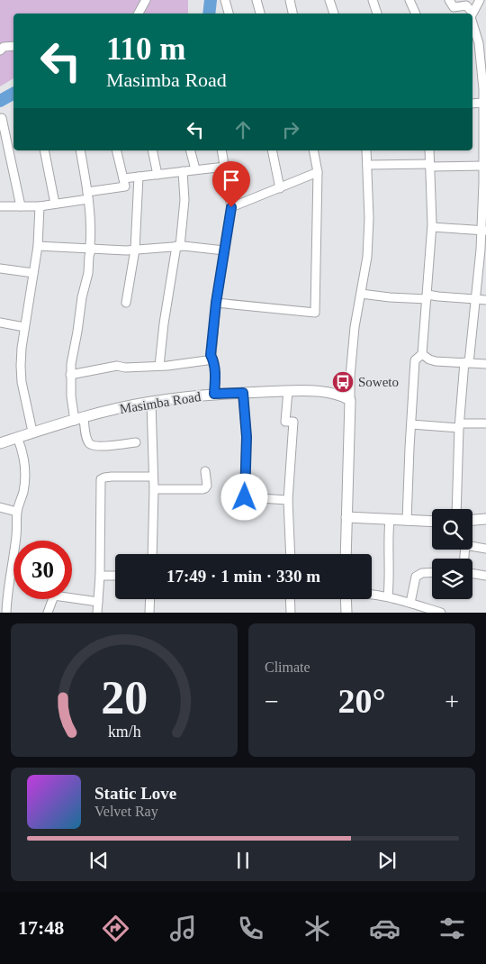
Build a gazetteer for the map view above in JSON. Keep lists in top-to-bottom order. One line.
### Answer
{"streets":{"street":["Masimba Road"]},"places":{"bus stop":["Soweto"]},"page":{"turn":["110 m","Masimba Road"],"limit":"30","trip":"17:49 · 1 min · 330 m","tile":"Climate","heat":["−","20°","+"],"song":["Static Love","Velvet Ray"],"tabs":"17:48","gauge":["20","km/h"]}}
